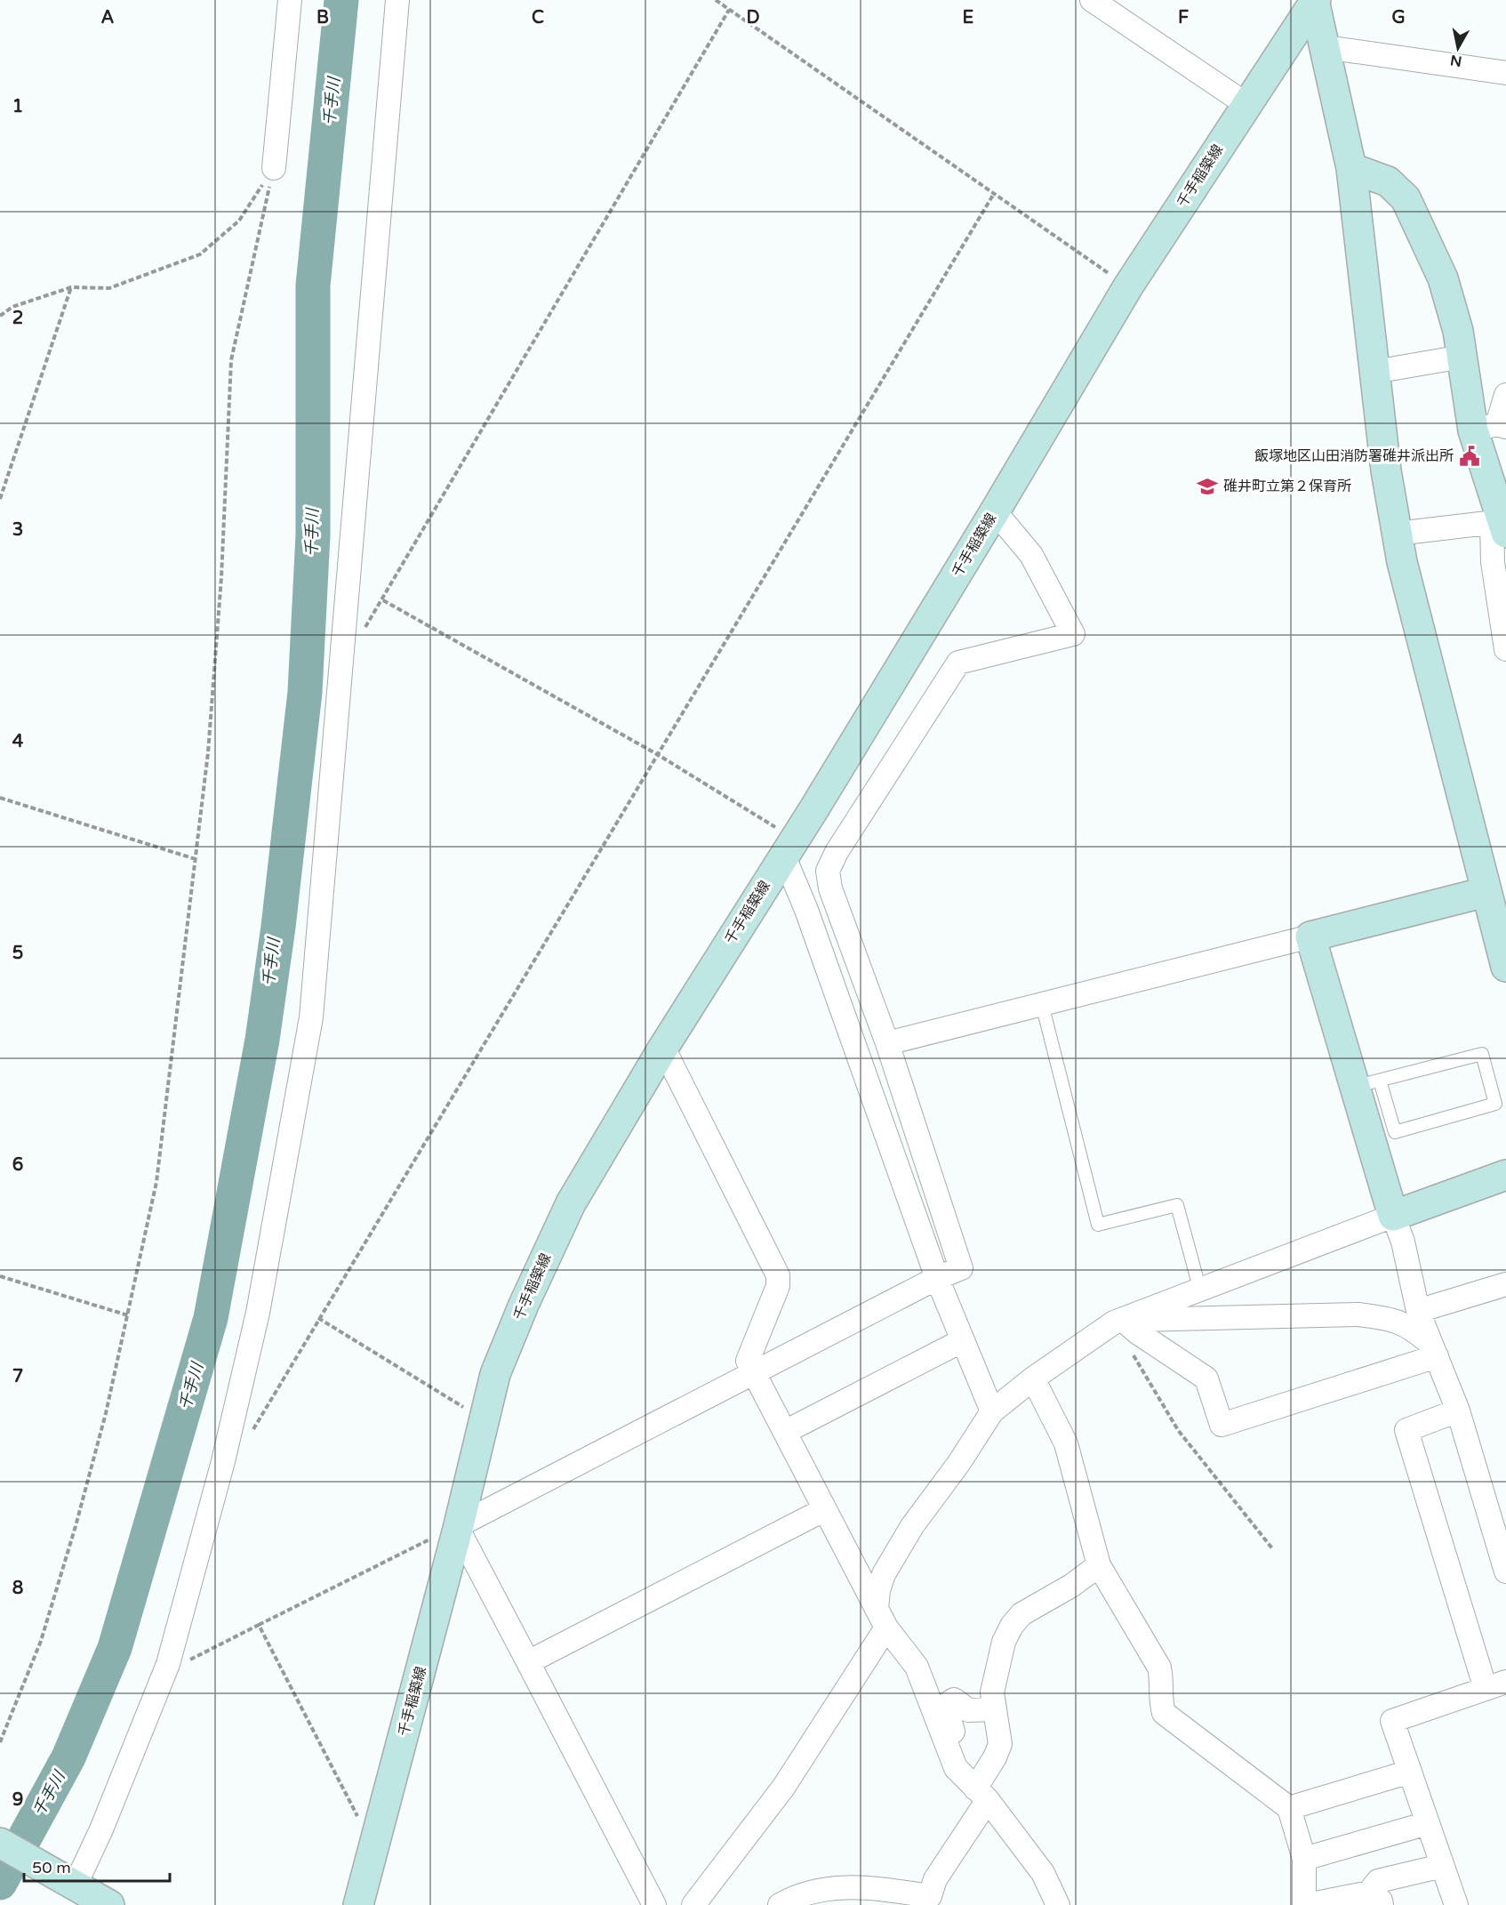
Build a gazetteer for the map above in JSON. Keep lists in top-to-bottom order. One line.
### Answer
{"streets":{"main road":["千手稲築線"]},"water":["千手川"],"places":{"public building":["飯塚地区山田消防署碓井派出所"],"school or university":["碓井町立第２保育所"]},"scale_bar":"50 m","north":"bottom","grid":{"columns":["A","B","C","D","E","F","G"],"rows":["1","2","3","4","5","6","7","8","9"]}}
